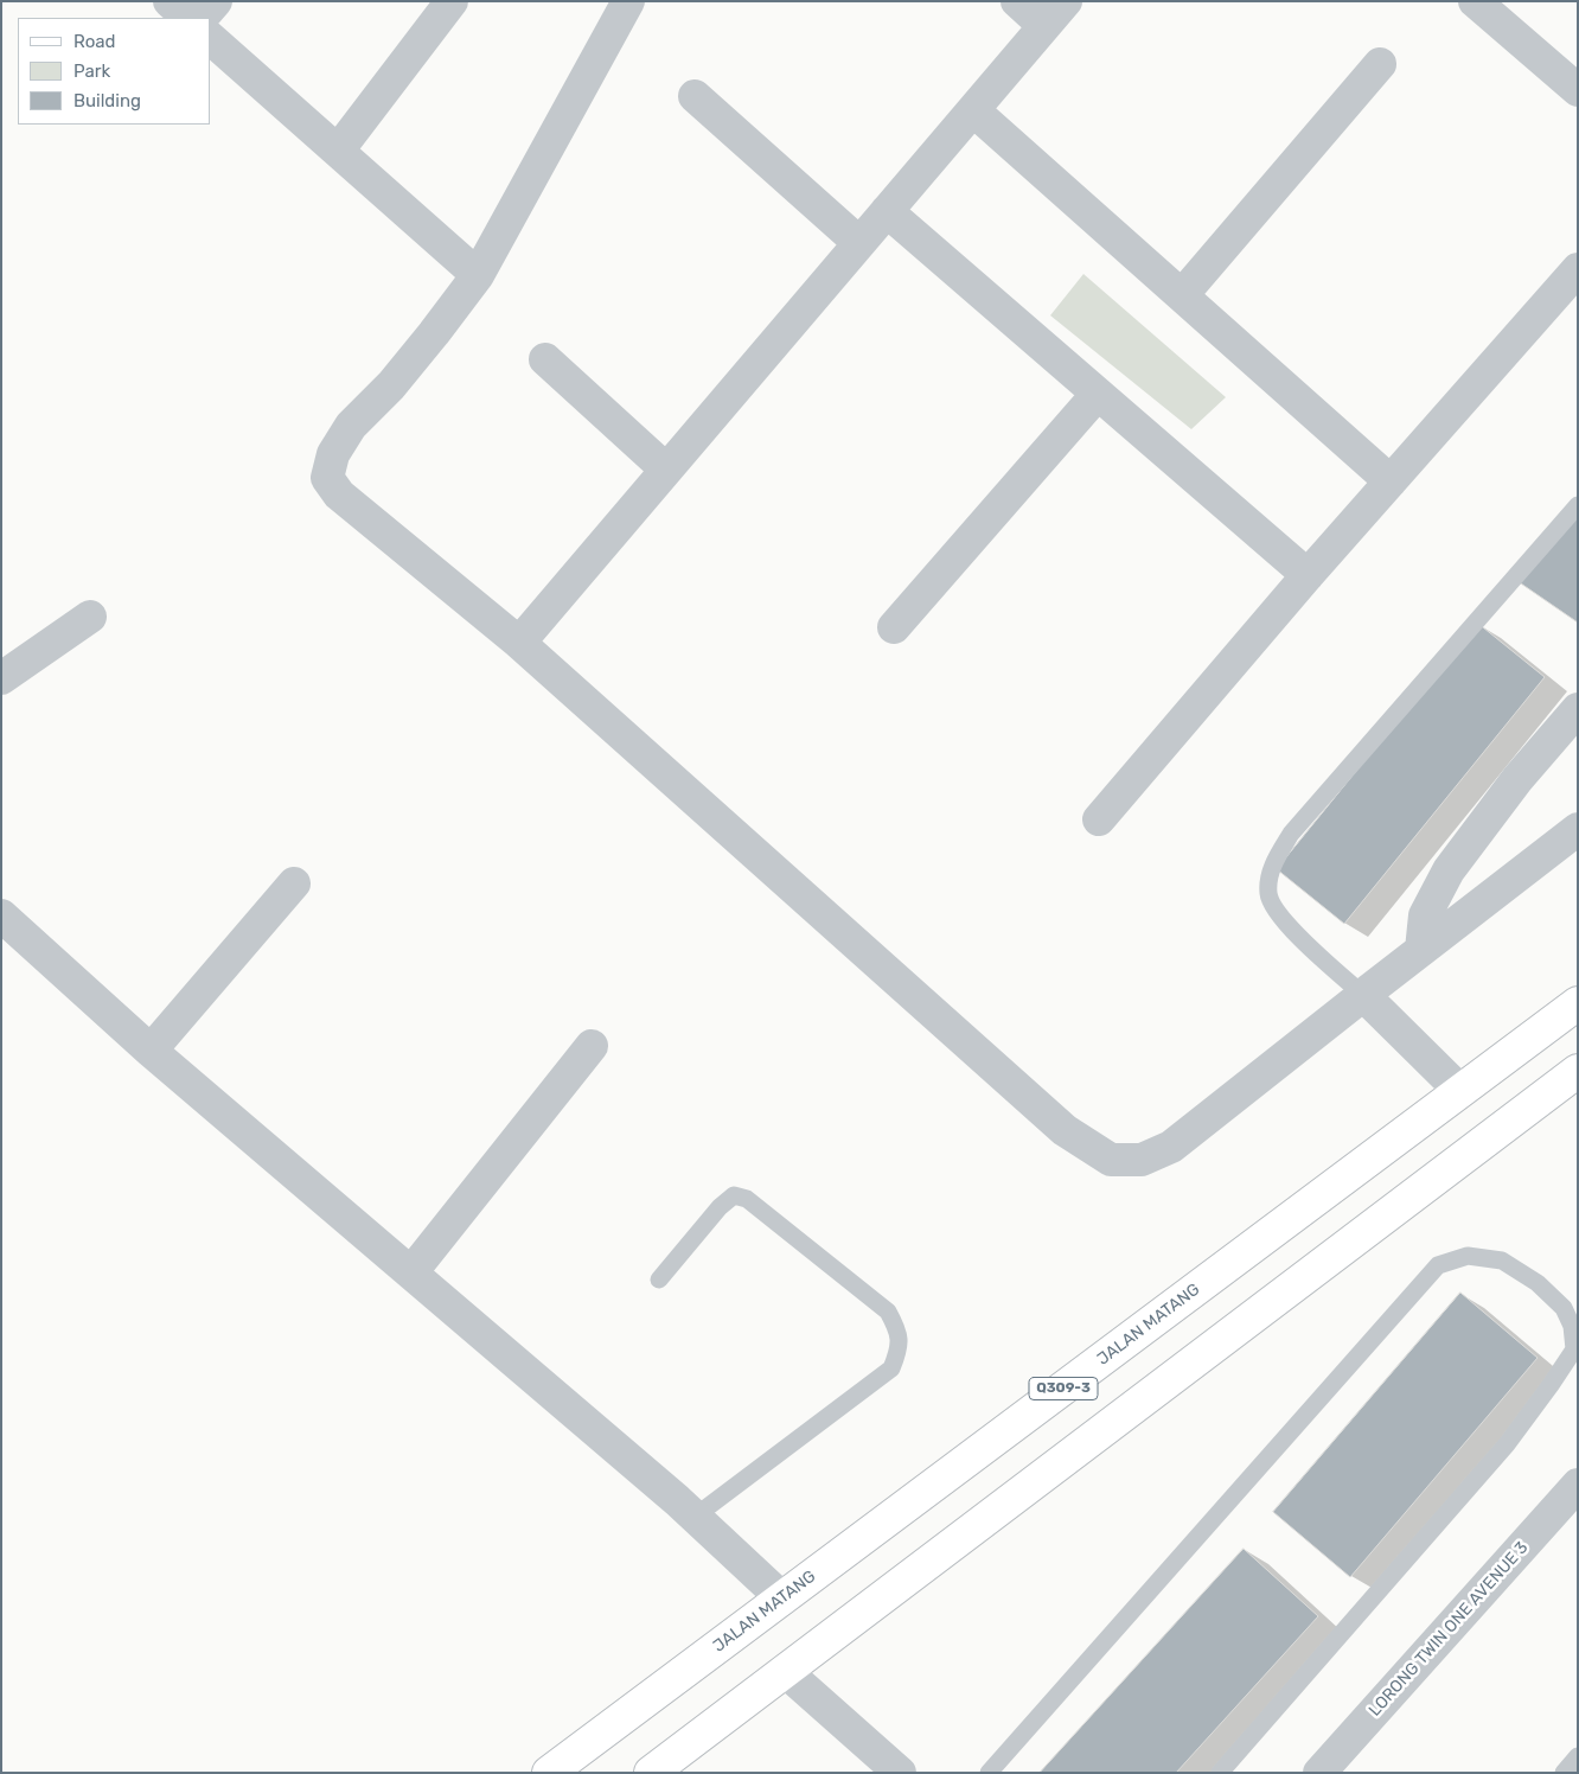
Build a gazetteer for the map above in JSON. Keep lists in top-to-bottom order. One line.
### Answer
{"streets":{"main road":["JALAN MATANG","Q309-3"],"street":["LORONG TWIN ONE AVENUE 3"]},"legend":["Road","Park","Building"]}
